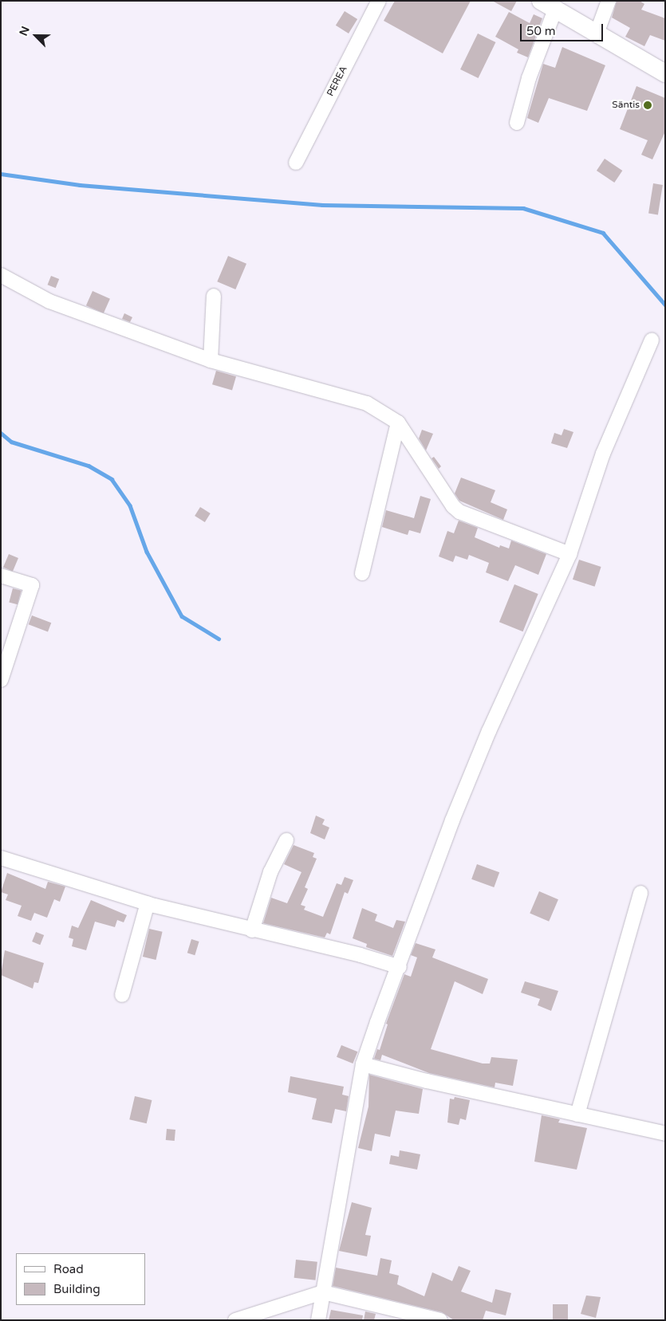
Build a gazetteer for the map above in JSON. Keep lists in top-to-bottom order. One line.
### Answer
{"streets":{"street":["PEREA"]},"places":["Säntis"],"legend":["Road","Building"],"scale_bar":"50 m","north":"top left"}
